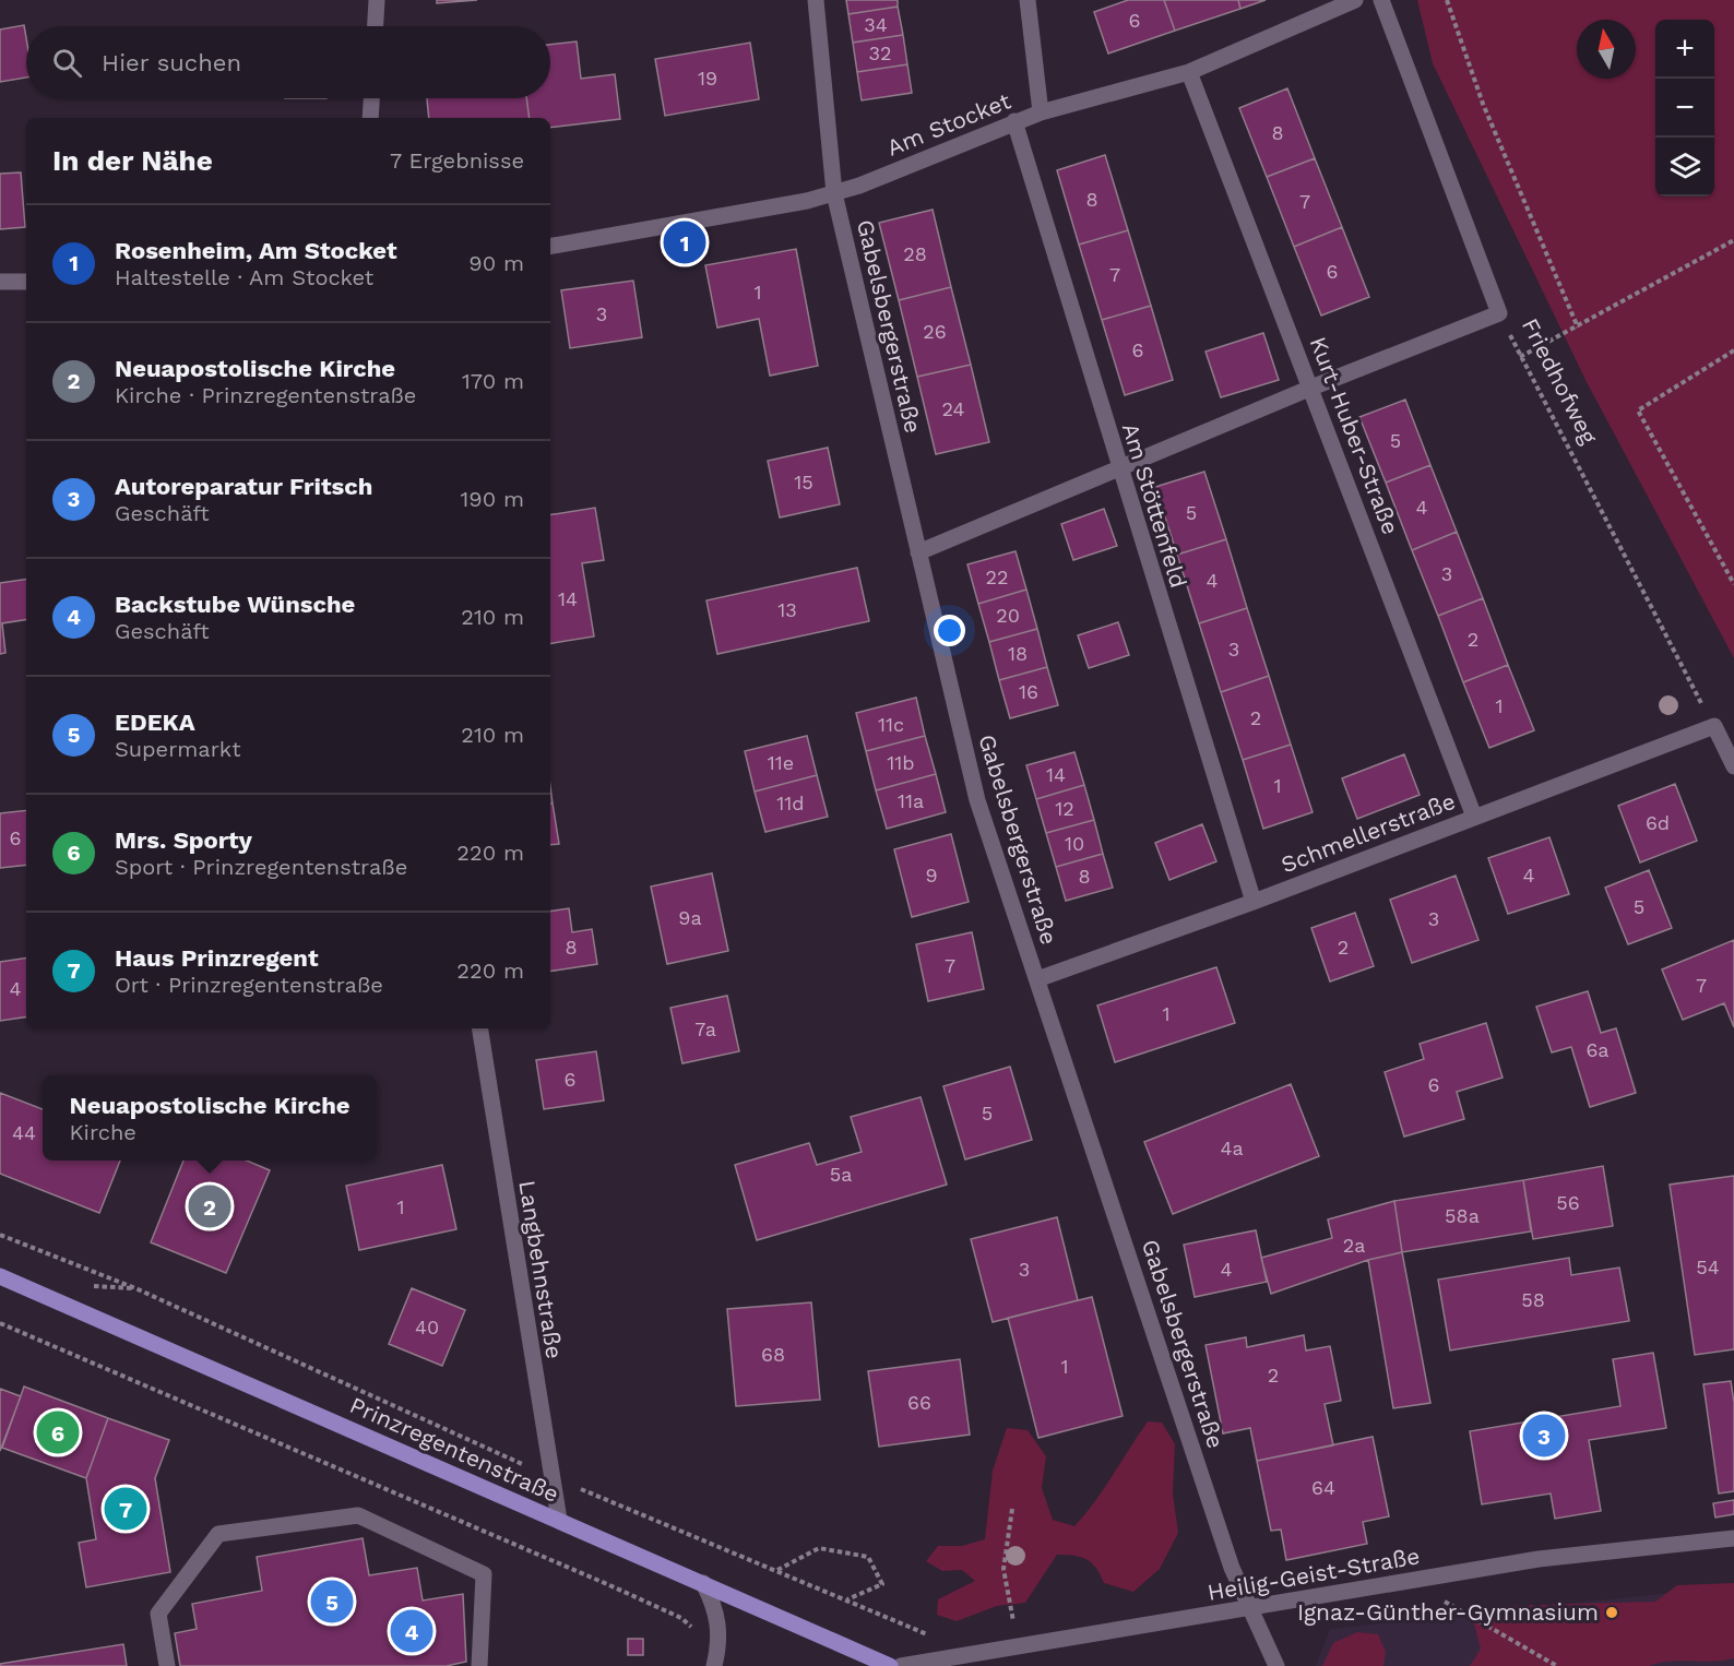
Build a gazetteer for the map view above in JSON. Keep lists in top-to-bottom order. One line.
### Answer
{"streets":{"main road":["Prinzregentenstraße"],"street":["Am Stocket","Gabelsbergerstraße","Friedhofweg","Kurt-Huber-Straße","Am Stöttenfeld","Schmellerstraße","Langbehnstraße","Heilig-Geist-Straße"]},"crossings":[["Am Stocket","Gabelsbergerstraße"],["Am Stocket","Kurt-Huber-Straße"],["Am Stocket","Am Stöttenfeld"],["Gabelsbergerstraße","Schmellerstraße"],["Gabelsbergerstraße","Heilig-Geist-Straße"],["Friedhofweg","Schmellerstraße"],["Kurt-Huber-Straße","Schmellerstraße"],["Am Stöttenfeld","Schmellerstraße"],["Langbehnstraße","Prinzregentenstraße"]],"places":["Ignaz-Günther-Gymnasium"],"house_numbers":["6","34","32","19","8","8","7","28","6","7","1","3","26","6","24","5","15","4","5","3","22","4","14","13","20","2","3","18","16","1","2","11c","11e","11b","14","1","11a","11d","12","6d","6","10","9","4","8","5","9a","3","8","2","7","7","4","1","7a","6a","6","6","5","44","4a","5a","56","1","58a","2a","54","3","4","58","40","68","1","2","66","64"],"north":"top","page":{"map_buttons":["+","−"],"search":"Hier suchen","heading":["In der Nähe","7 Ergebnisse"],"list":[{"mark":"1","name":"Rosenheim, Am Stocket","note":"Haltestelle · Am Stocket","value":"90 m"},{"mark":"2","name":"Neuapostolische Kirche","note":"Kirche · Prinzregentenstraße","value":"170 m"},{"mark":"3","name":"Autoreparatur Fritsch","note":"Geschäft","value":"190 m"},{"mark":"4","name":"Backstube Wünsche","note":"Geschäft","value":"210 m"},{"mark":"5","name":"EDEKA","note":"Supermarkt","value":"210 m"},{"mark":"6","name":"Mrs. Sporty","note":"Sport · Prinzregentenstraße","value":"220 m"},{"mark":"7","name":"Haus Prinzregent","note":"Ort · Prinzregentenstraße","value":"220 m"}],"pins":["1","2","6","3","7","5","4"],"popup":["Neuapostolische Kirche","Kirche"]}}
